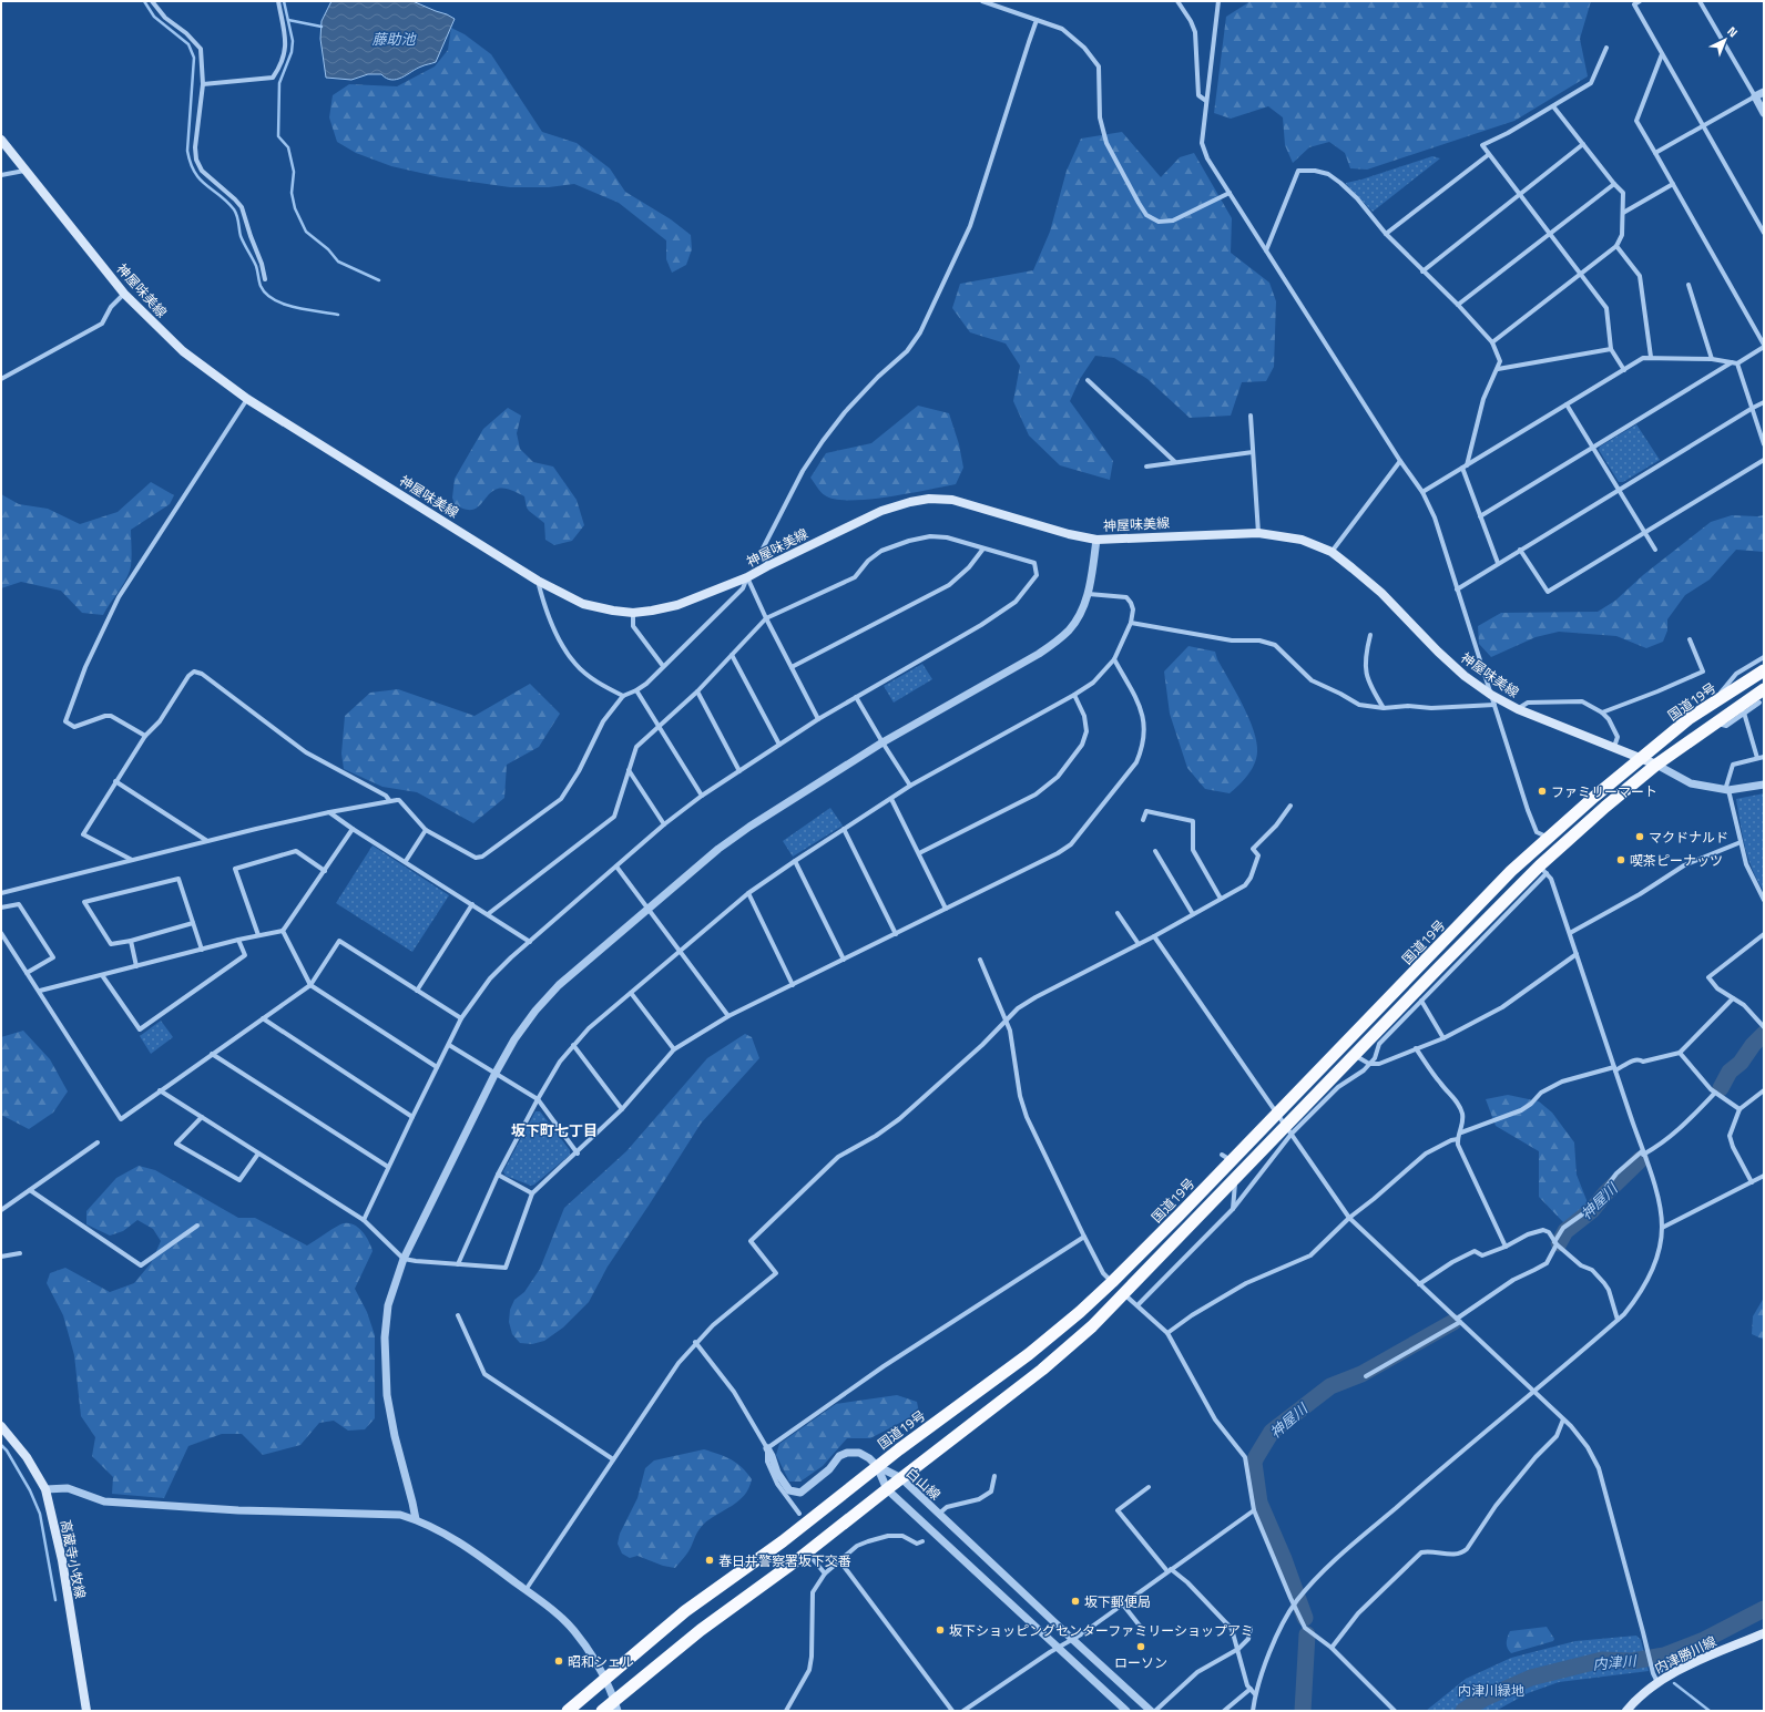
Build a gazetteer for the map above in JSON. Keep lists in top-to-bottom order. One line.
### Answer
{"streets":{"highway":["国道19号"],"main road":["神屋味美線","高蔵寺小牧線","内津勝川線"],"street":["白山線"]},"crossings":[["神屋味美線","国道19号"],["国道19号","白山線"]],"districts":["坂下町七丁目"],"water":["藤助池","神屋川","内津川"],"parks":["内津川緑地"],"places":["ファミリーマート","マクドナルド","喫茶ピーナッツ","春日井警察署坂下交番","坂下郵便局","坂下ショッピングセンターファミリーショップアミ","ローソン","昭和シェル"],"north":"top right"}
